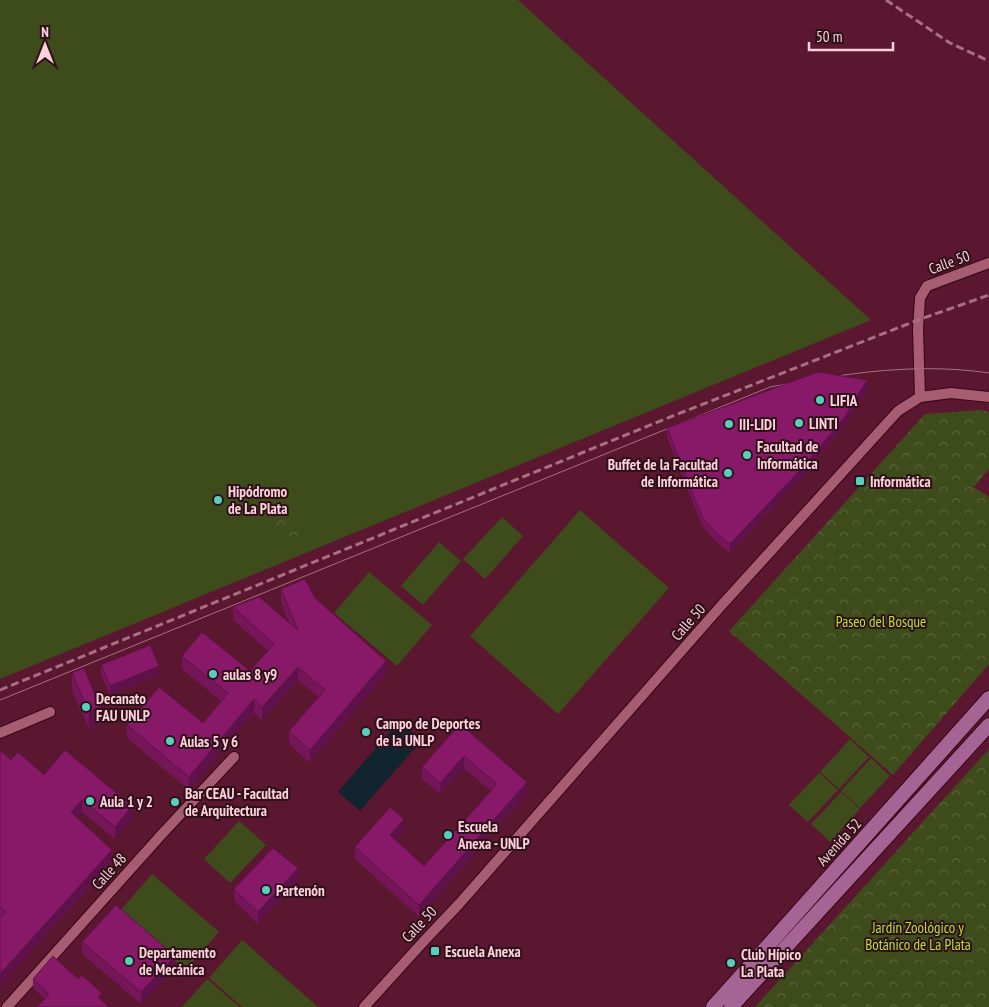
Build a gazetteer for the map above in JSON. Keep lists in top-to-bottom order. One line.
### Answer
{"streets":{"main road":["Avenida 52"],"street":["Calle 50","Calle 48"]},"parks":["Paseo del Bosque","Jardín Zoológico y Botánico de La Plata"],"places":{"other":["LIFIA","LINTI","III-LIDI","Facultad de Informática","Buffet de la Facultad de Informática","Hipódromo de La Plata","aulas 8 y9","Decanato FAU UNLP","Campo de Deportes de la UNLP","Aulas 5 y 6","Aula 1 y 2","Bar CEAU - Facultad de Arquitectura","Escuela Anexa - UNLP","Partenón","Departamento de Mecánica","Club Hípico La Plata"],"transit":["Informática","Escuela Anexa"]},"scale_bar":"50 m","north":"top"}
